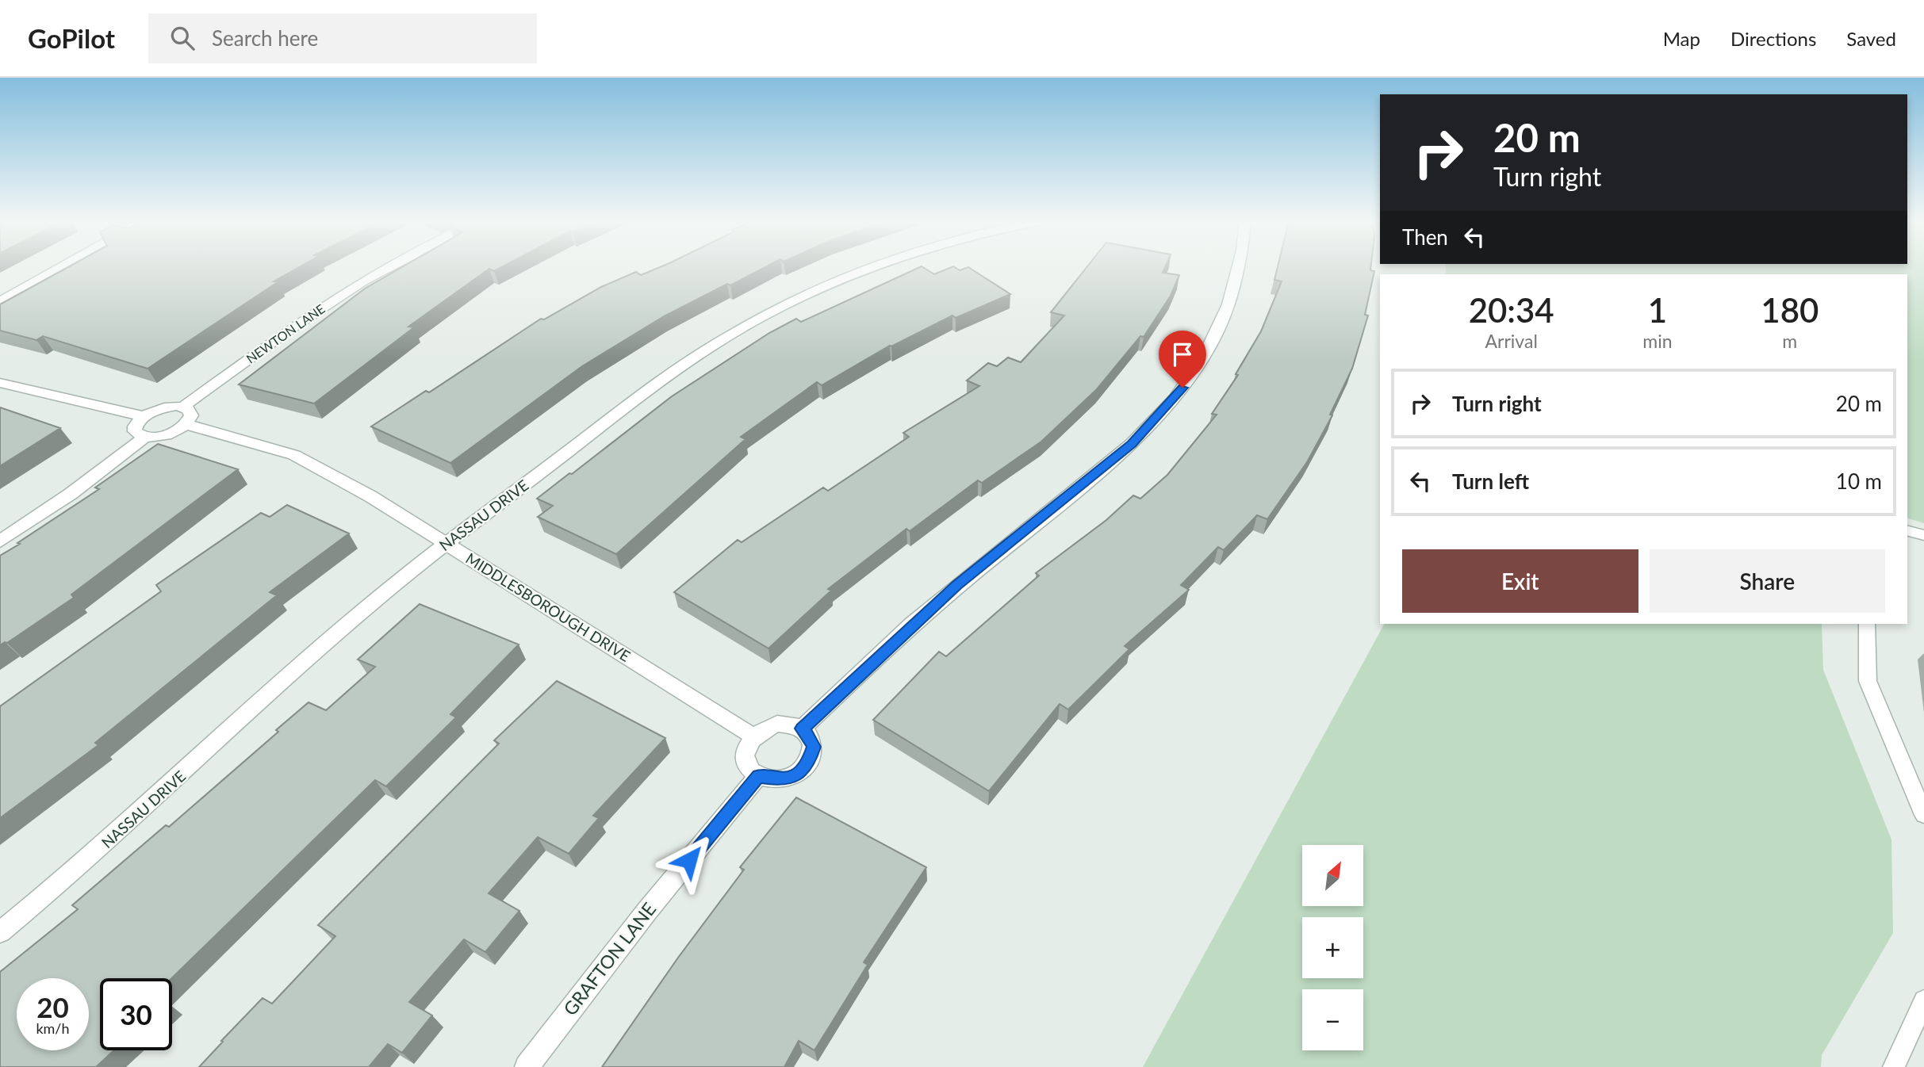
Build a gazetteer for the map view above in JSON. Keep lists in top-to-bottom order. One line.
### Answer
{"streets":{"street":["NEWTON LANE","NASSAU DRIVE","MIDDLESBOROUGH DRIVE","GRAFTON LANE"]},"crossings":[["NASSAU DRIVE","MIDDLESBOROUGH DRIVE"],["MIDDLESBOROUGH DRIVE","GRAFTON LANE"]],"north":"top right","page":{"header":"GoPilot","search":"Search here","nav":["Map","Directions","Saved"],"turn":["20 m","Turn right"],"then":"Then","eta":["20:34","Arrival","1","min","180","m"],"list":[{"name":"Turn right","value":"20 m"},{"name":"Turn left","value":"10 m"}],"buttons":["Exit","Share"],"map_buttons":["+","−"],"speed":"20 km/h","limit":"30"}}
